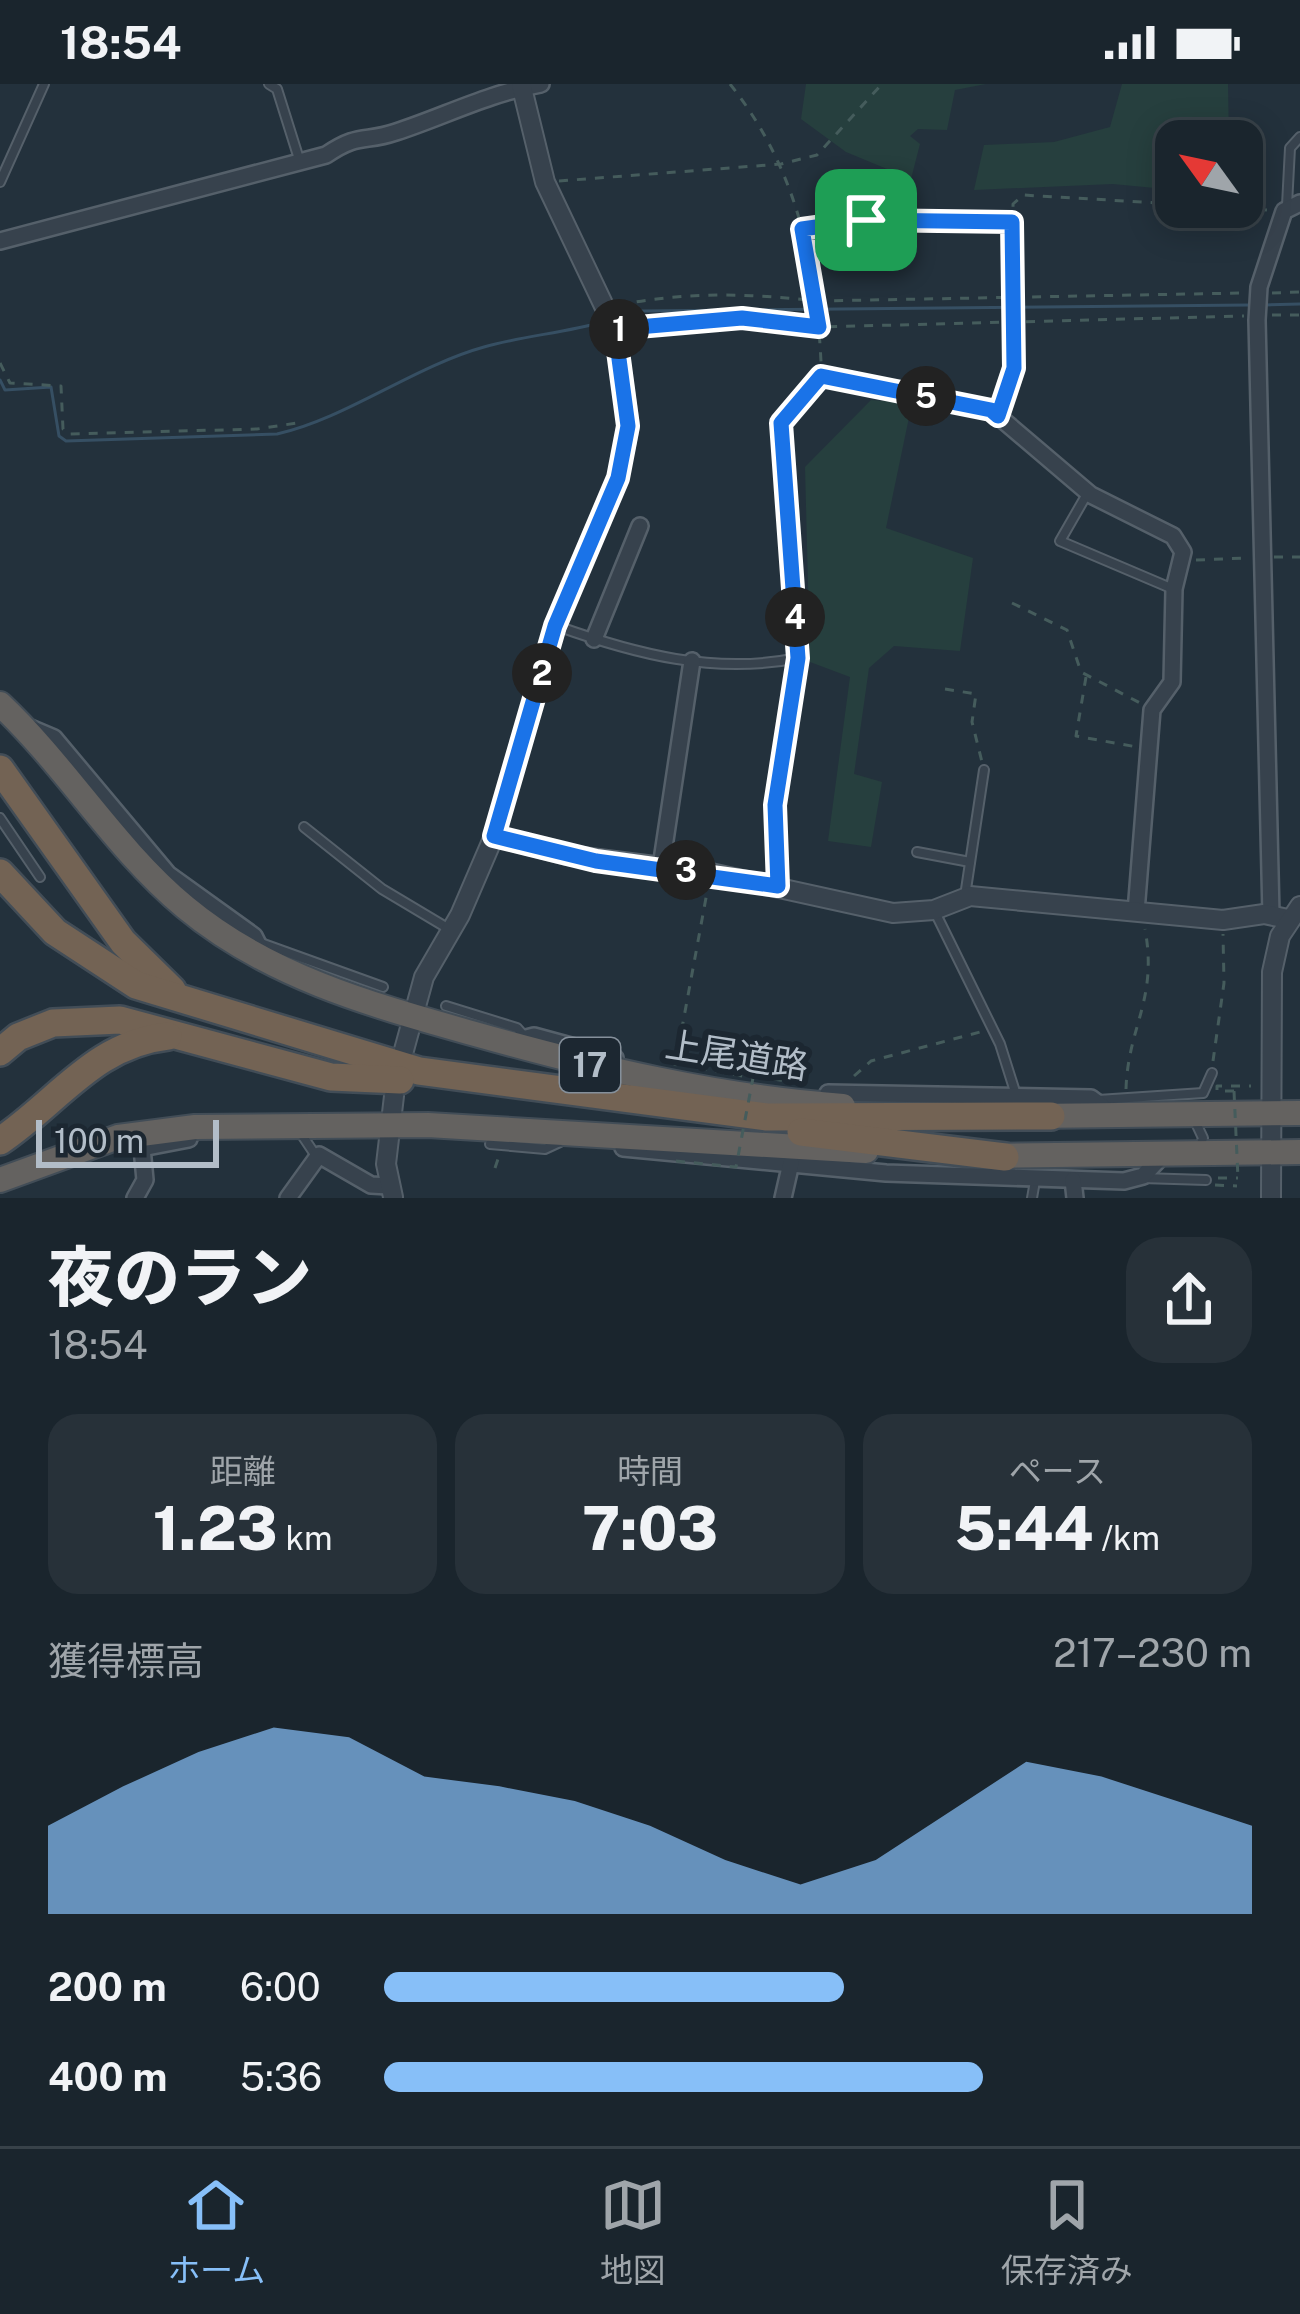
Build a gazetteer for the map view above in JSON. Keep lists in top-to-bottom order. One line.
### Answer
{"streets":{"highway":["上尾道路","17"]},"scale_bar":"100 m","north":"top left","page":{"status":"18:54","pins":["1","5","4","2","3"],"scale":"100 m","heading":["夜のラン","18:54"],"stats":[["距離","1.23 km"],["時間","7:03"],["ペース","5:44 /km"]],"chart":["獲得標高","217–230 m"],"list":[{"name":"200 m","note":"6:00"},{"name":"400 m","note":"5:36"}],"tabs":["ホーム","地図","保存済み"]}}
